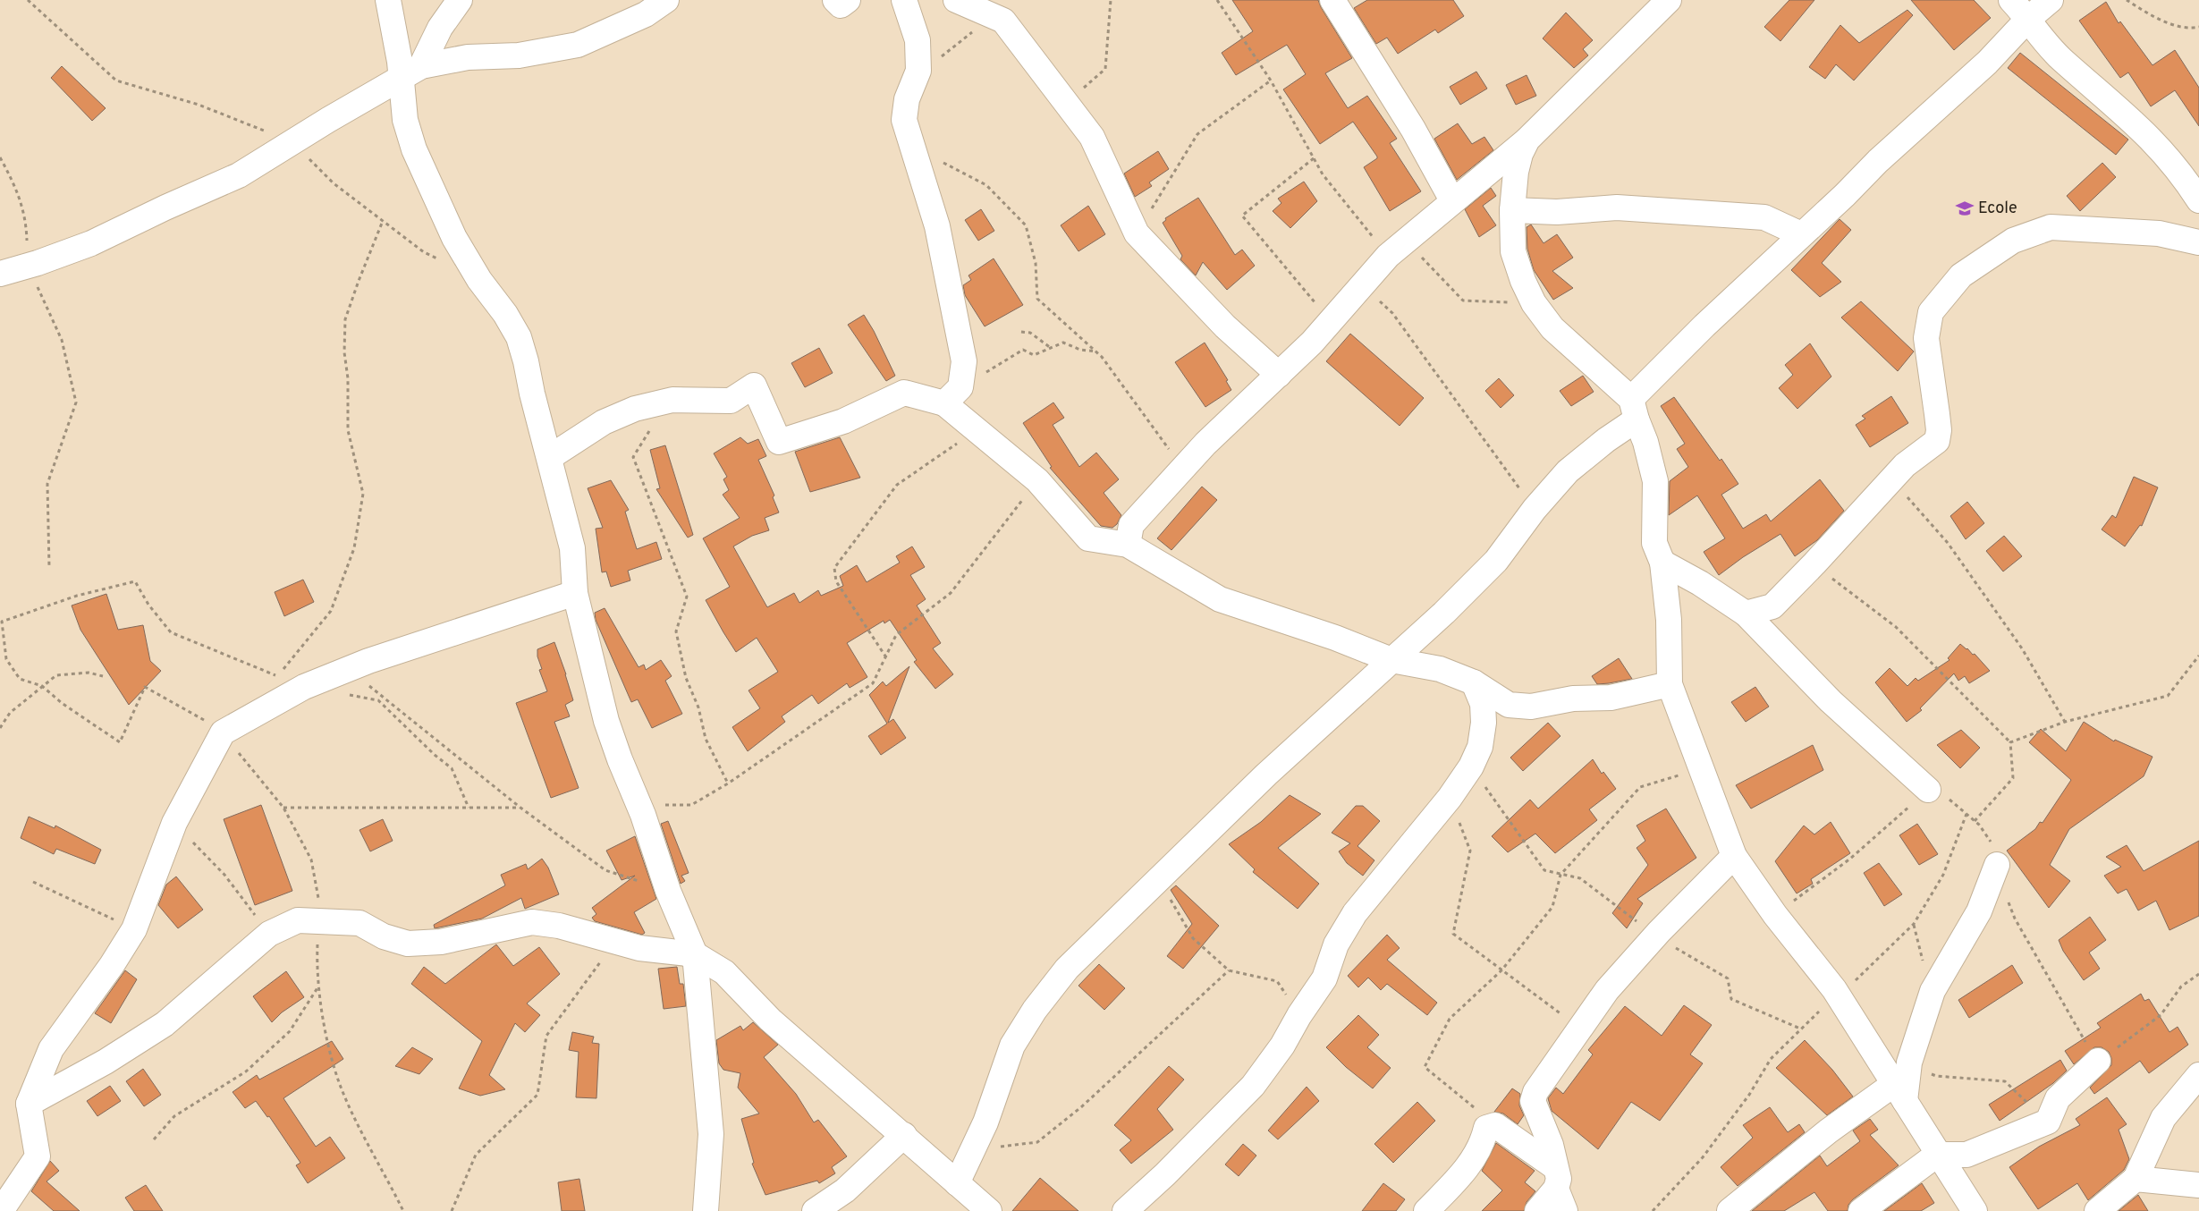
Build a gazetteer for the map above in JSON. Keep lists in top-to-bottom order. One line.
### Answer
{"places":{"school or university":["Ecole"]}}
